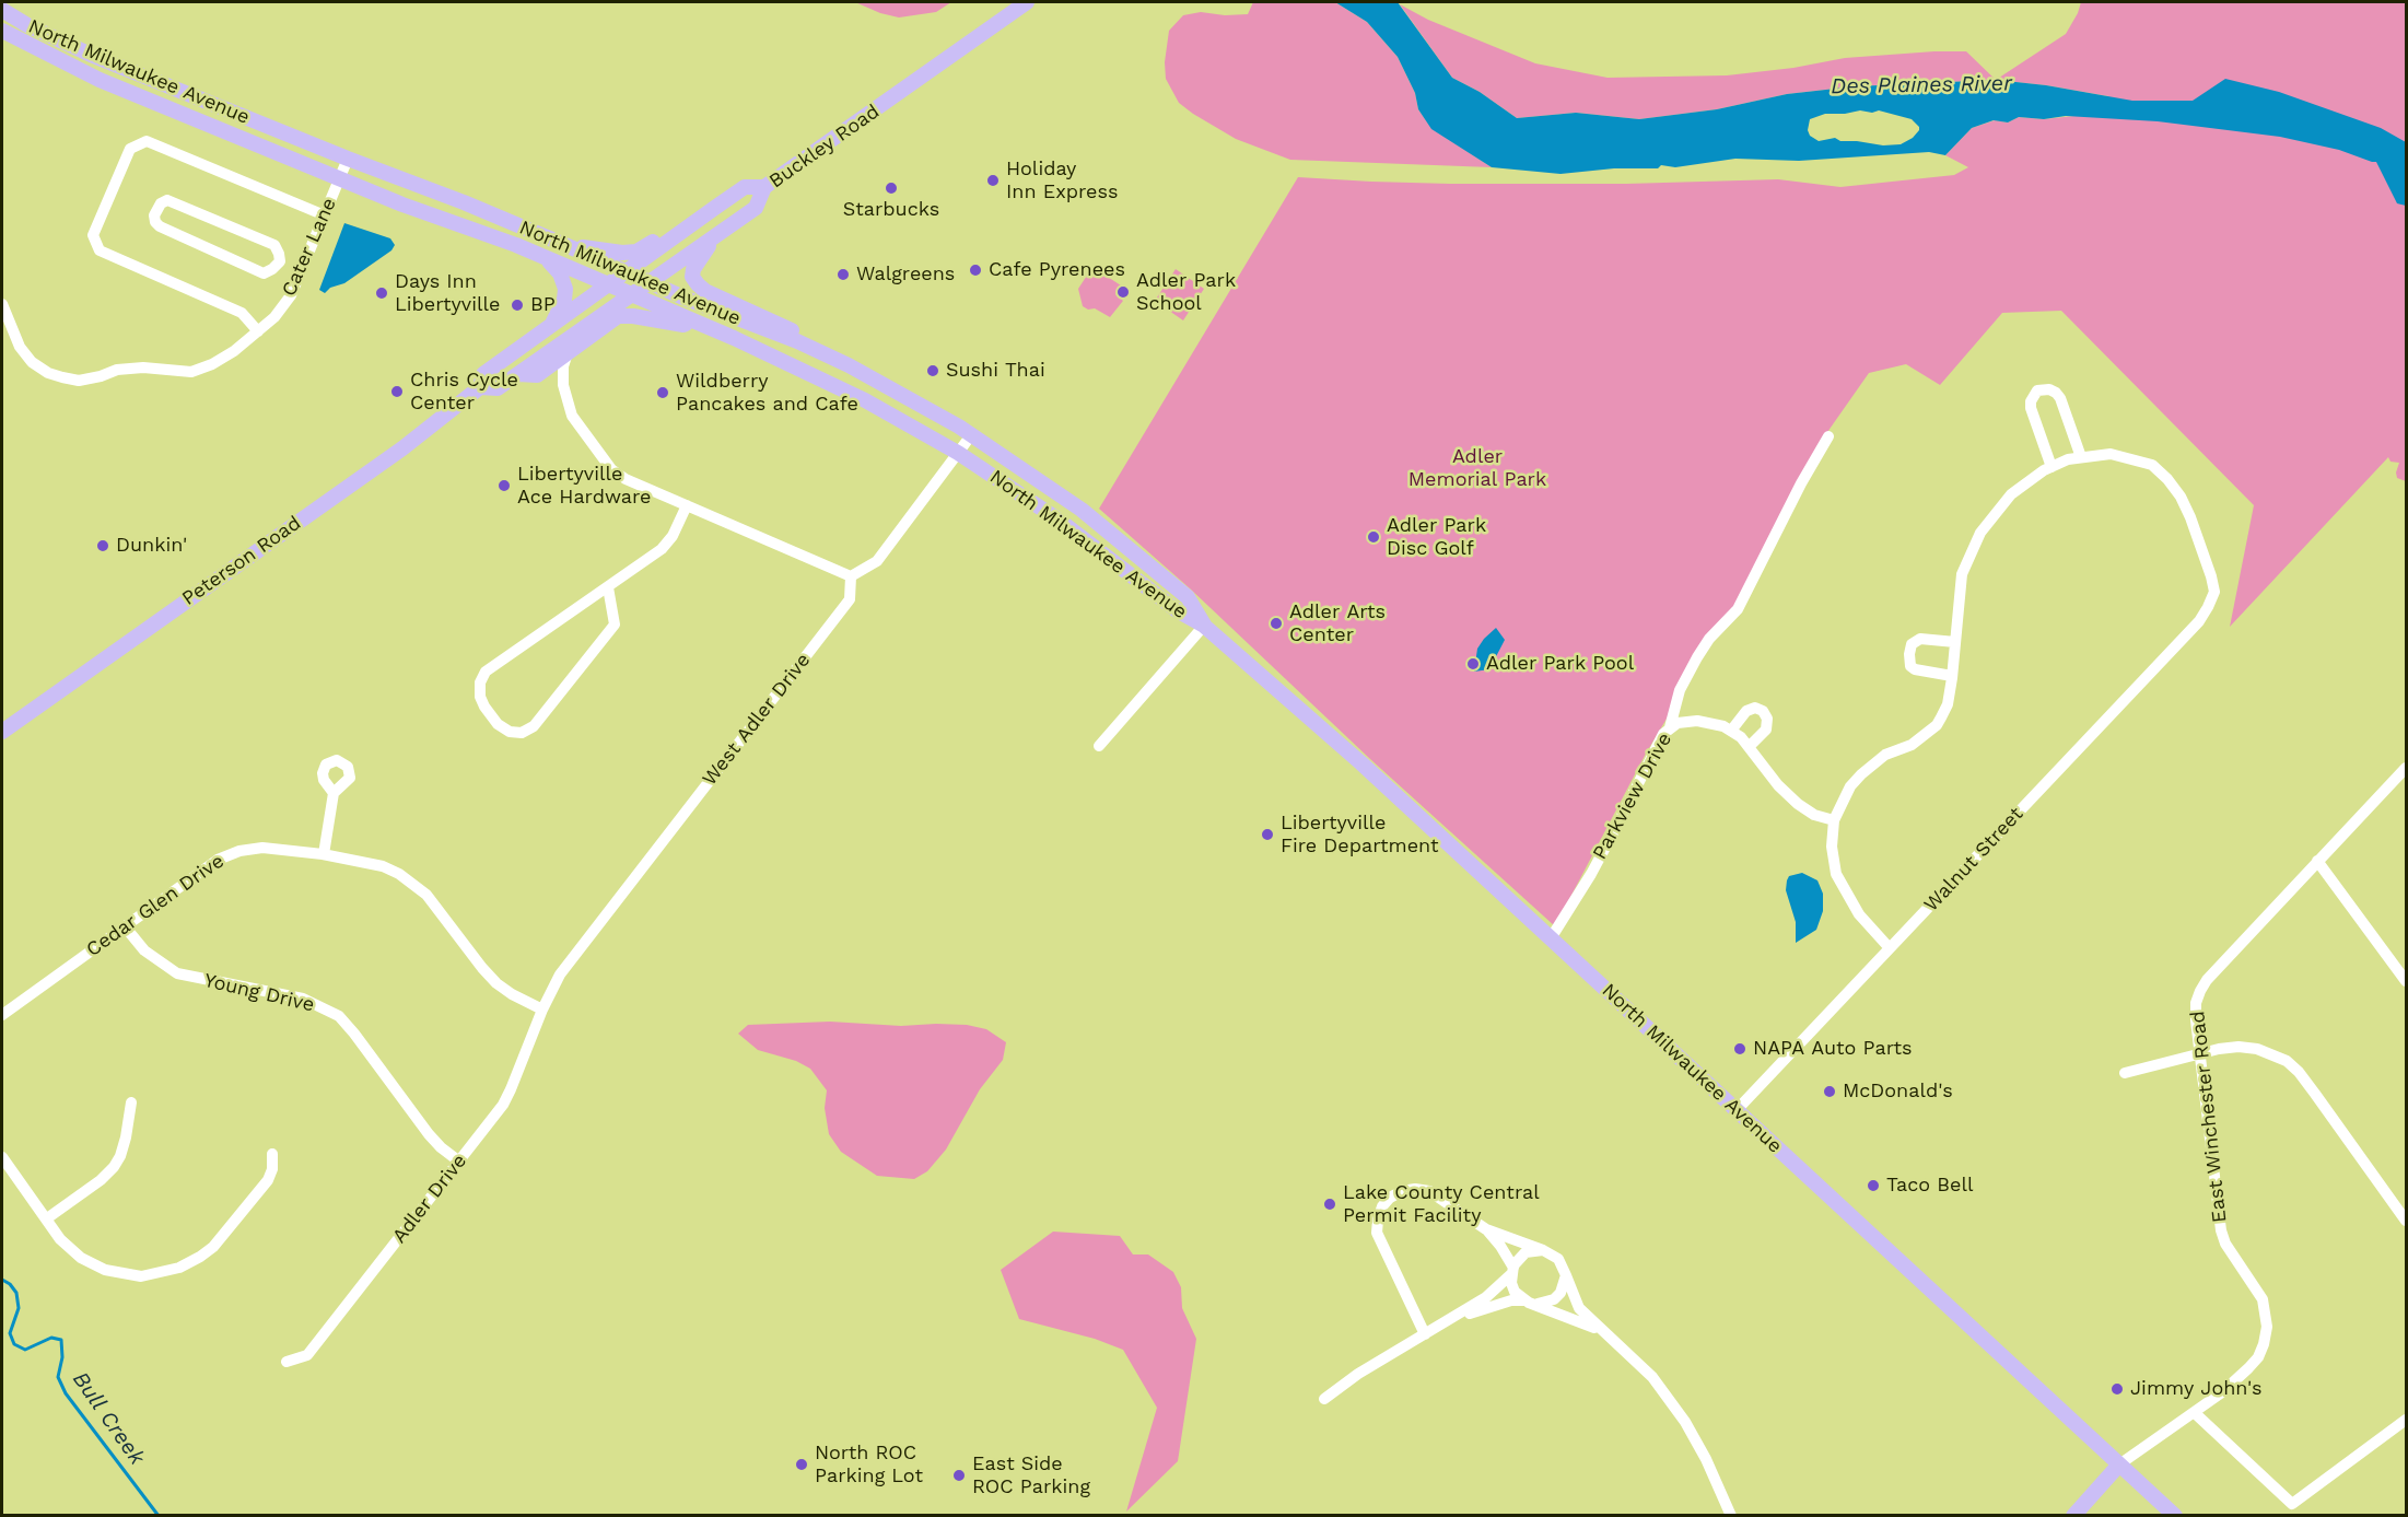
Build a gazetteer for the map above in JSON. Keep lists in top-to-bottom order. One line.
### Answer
{"streets":{"main road":["North Milwaukee Avenue","Buckley Road","Peterson Road"],"street":["Cater Lane","West Adler Drive","Parkview Drive","Walnut Street","Cedar Glen Drive","Young Drive","East Winchester Road","Adler Drive"]},"crossings":[["North Milwaukee Avenue","Buckley Road"],["North Milwaukee Avenue","Cater Lane"],["North Milwaukee Avenue","Peterson Road"],["North Milwaukee Avenue","Parkview Drive"],["North Milwaukee Avenue","Walnut Street"],["North Milwaukee Avenue","East Winchester Road"],["Buckley Road","Peterson Road"],["West Adler Drive","Cedar Glen Drive"],["West Adler Drive","Adler Drive"],["Cedar Glen Drive","Young Drive"],["Cedar Glen Drive","Adler Drive"],["Young Drive","Adler Drive"]],"water":["Des Plaines River","Bull Creek"],"parks":["Adler Memorial Park"],"places":["Holiday Inn Express","Starbucks","Cafe Pyrenees","Walgreens","Adler Park School","Days Inn Libertyville","BP","Sushi Thai","Chris Cycle Center","Wildberry Pancakes and Cafe","Libertyville Ace Hardware","Adler Park Disc Golf","Dunkin'","Adler Arts Center","Adler Park Pool","Libertyville Fire Department","NAPA Auto Parts","McDonald's","Taco Bell","Lake County Central Permit Facility","Jimmy John's","North ROC Parking Lot","East Side ROC Parking"]}
